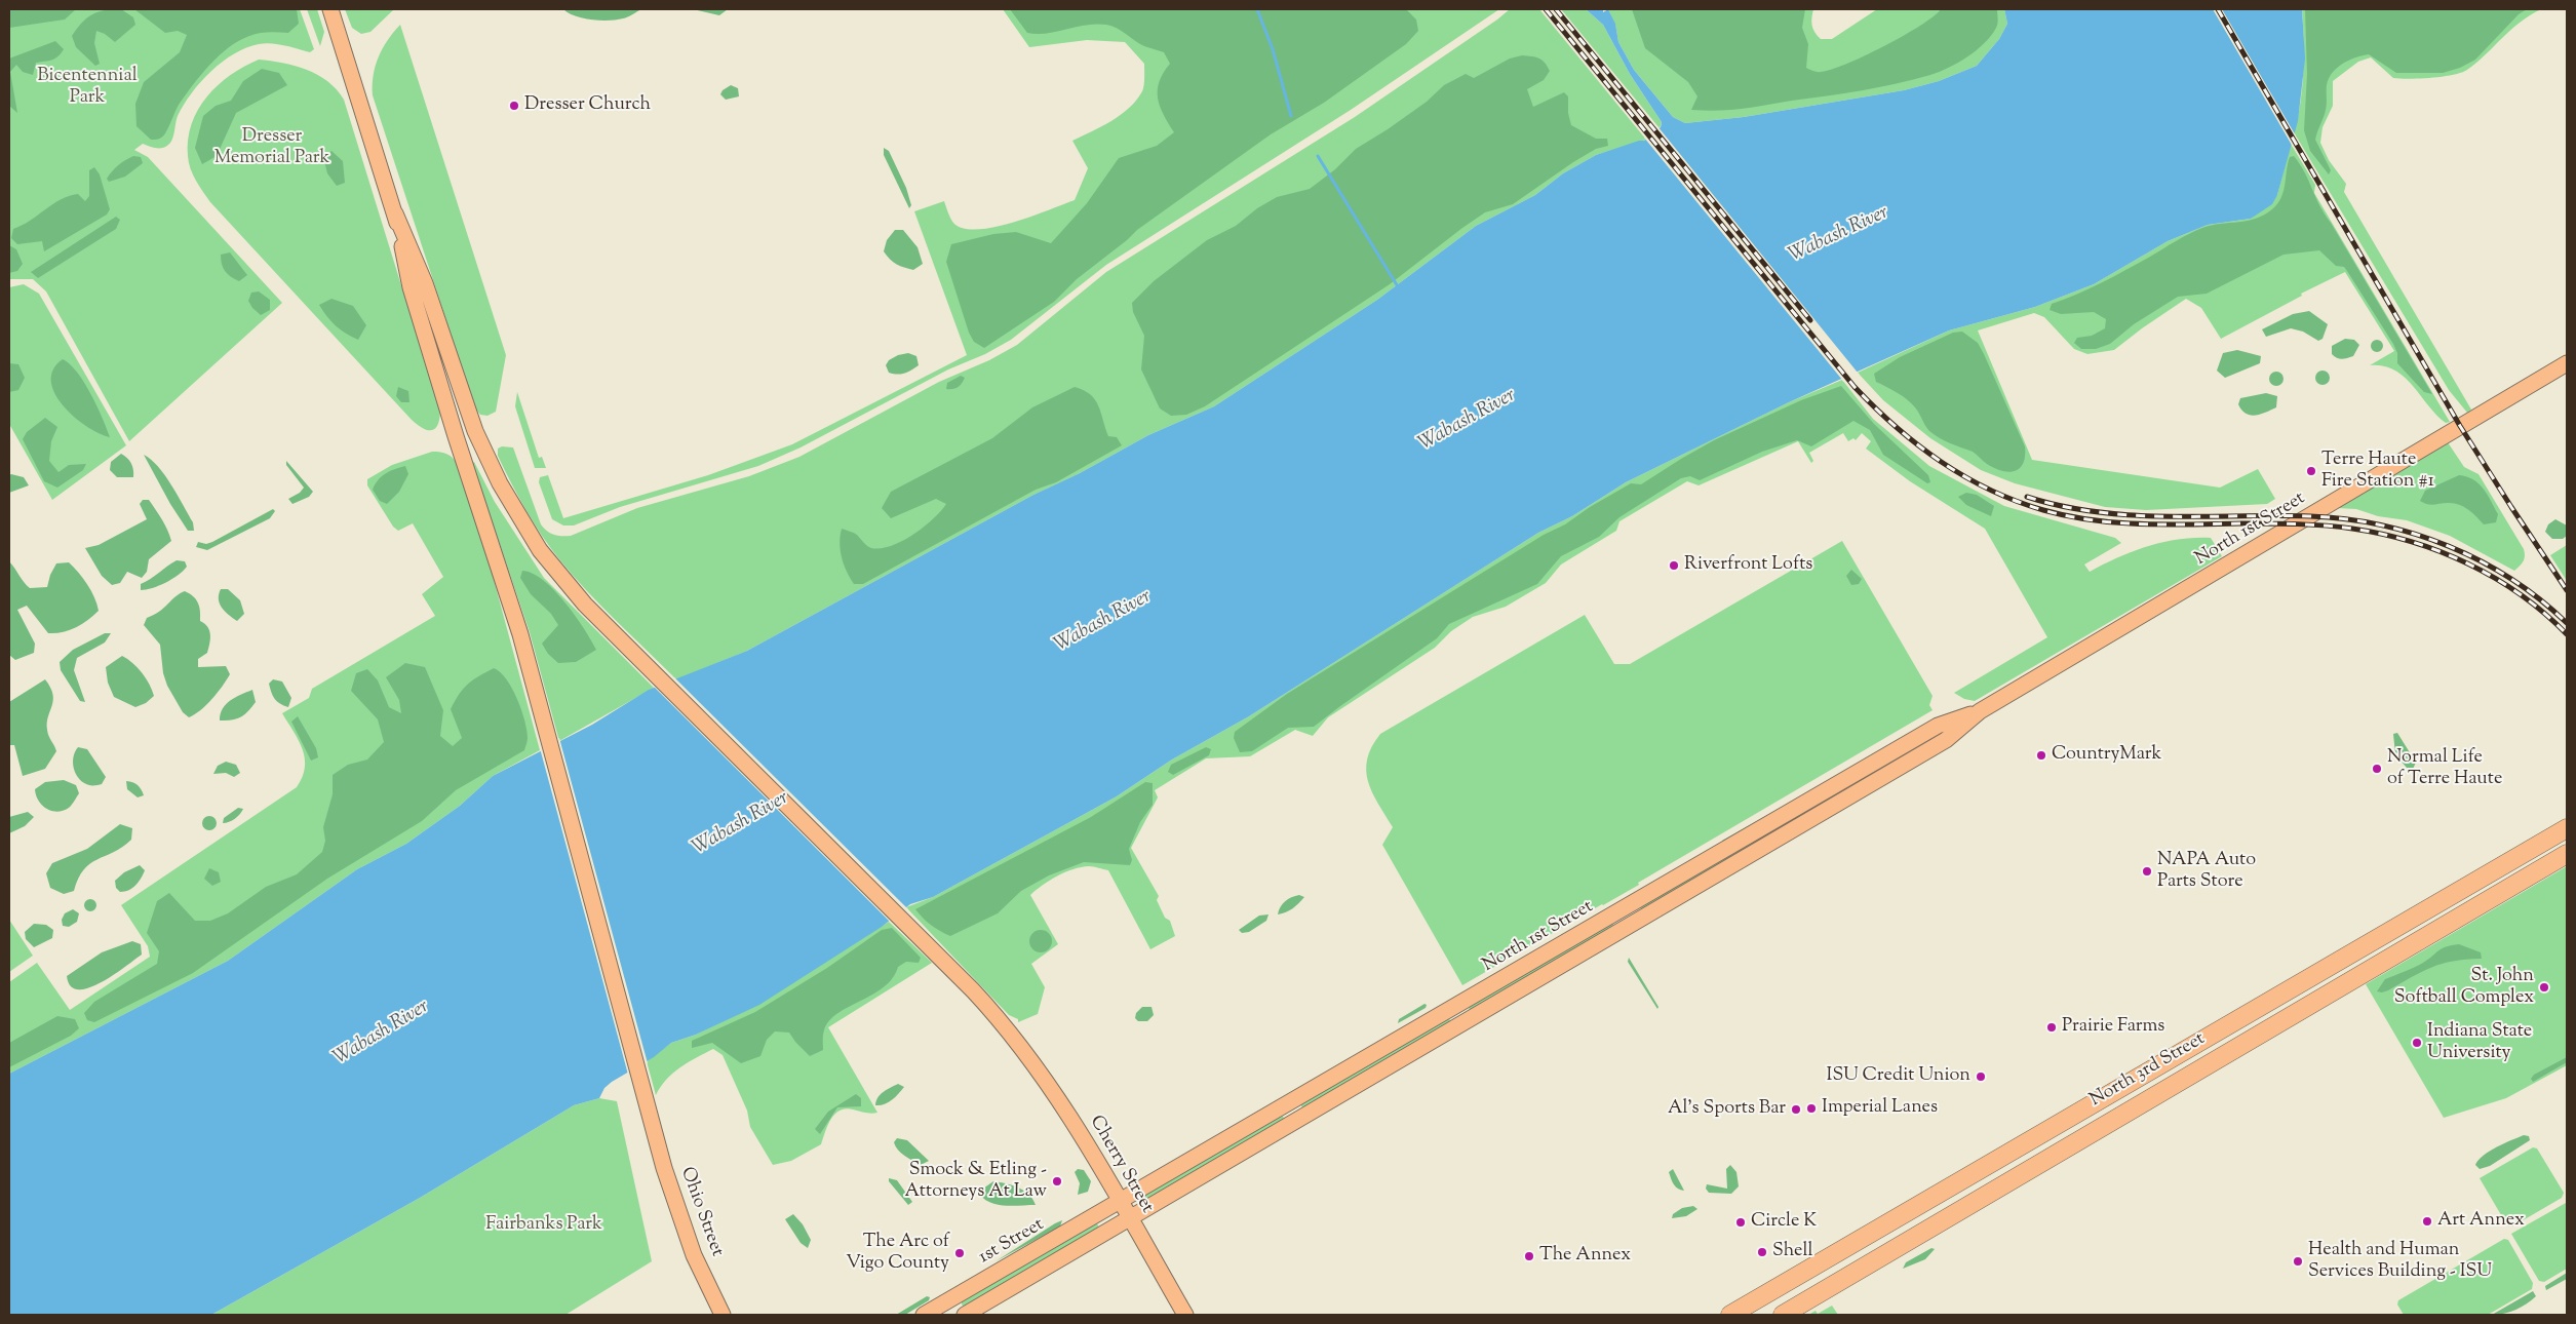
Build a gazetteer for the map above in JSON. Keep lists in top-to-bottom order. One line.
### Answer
{"streets":{"highway":["North 3rd Street"],"main road":["North 1st Street","Cherry Street","Ohio Street","1st Street"]},"crossings":[["North 1st Street","Cherry Street"],["North 1st Street","1st Street"],["Cherry Street","Ohio Street"],["Cherry Street","1st Street"]],"water":["Wabash River"],"parks":["Bicentennial Park","Dresser Memorial Park","Fairbanks Park"],"places":["Dresser Church","Terre Haute Fire Station #1","Riverfront Lofts","CountryMark","Normal Life of Terre Haute","NAPA Auto Parts Store","St. John Softball Complex","Prairie Farms","Indiana State University","ISU Credit Union","Imperial Lanes","Al's Sports Bar","Smock & Etling - Attorneys At Law","Art Annex","Circle K","Shell","The Arc of Vigo County","The Annex","Health and Human Services Building - ISU"]}
